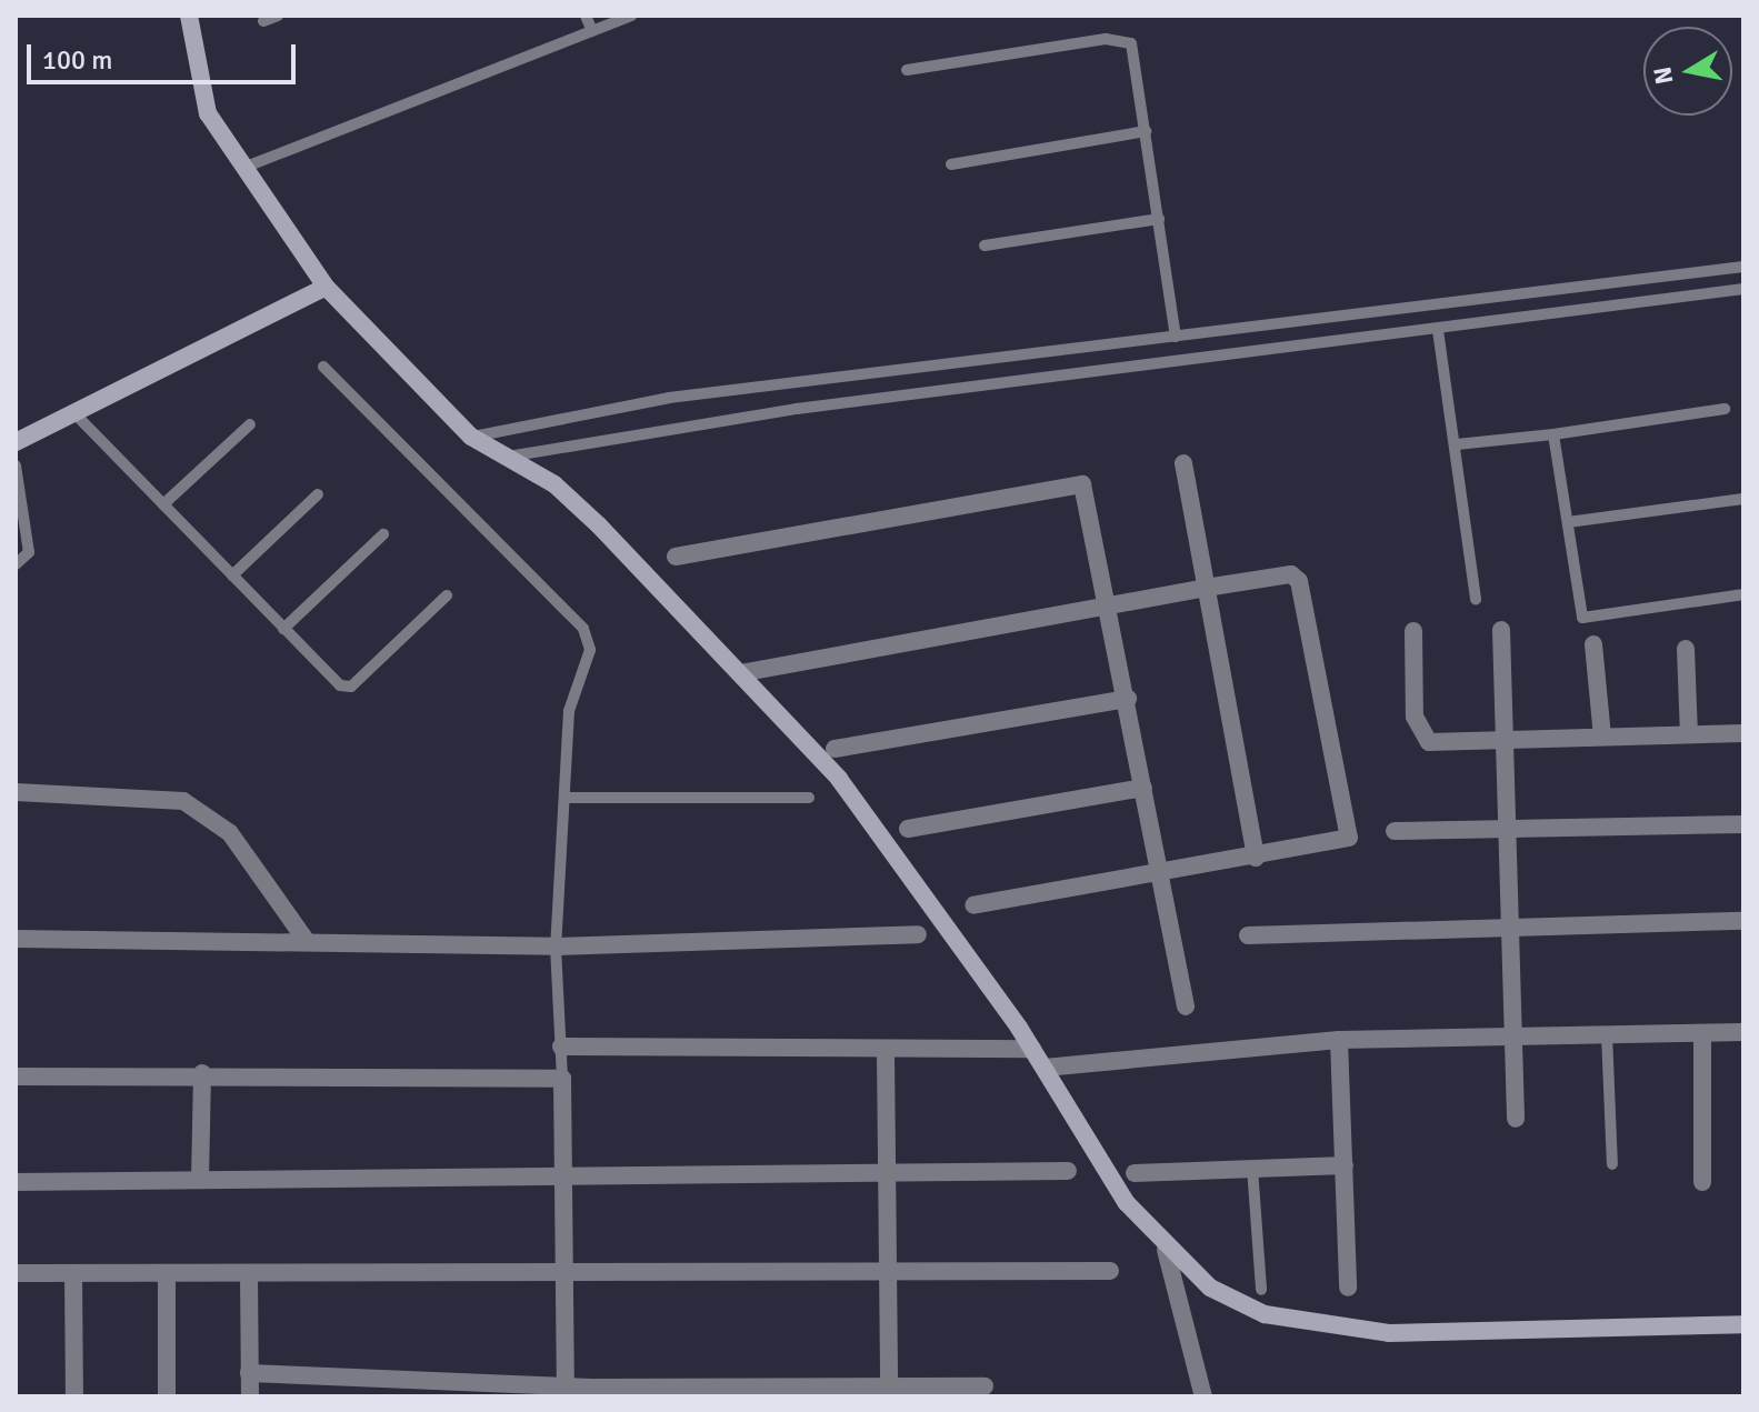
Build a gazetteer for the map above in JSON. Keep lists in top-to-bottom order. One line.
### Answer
{"scale_bar":"100 m","north":"left"}
